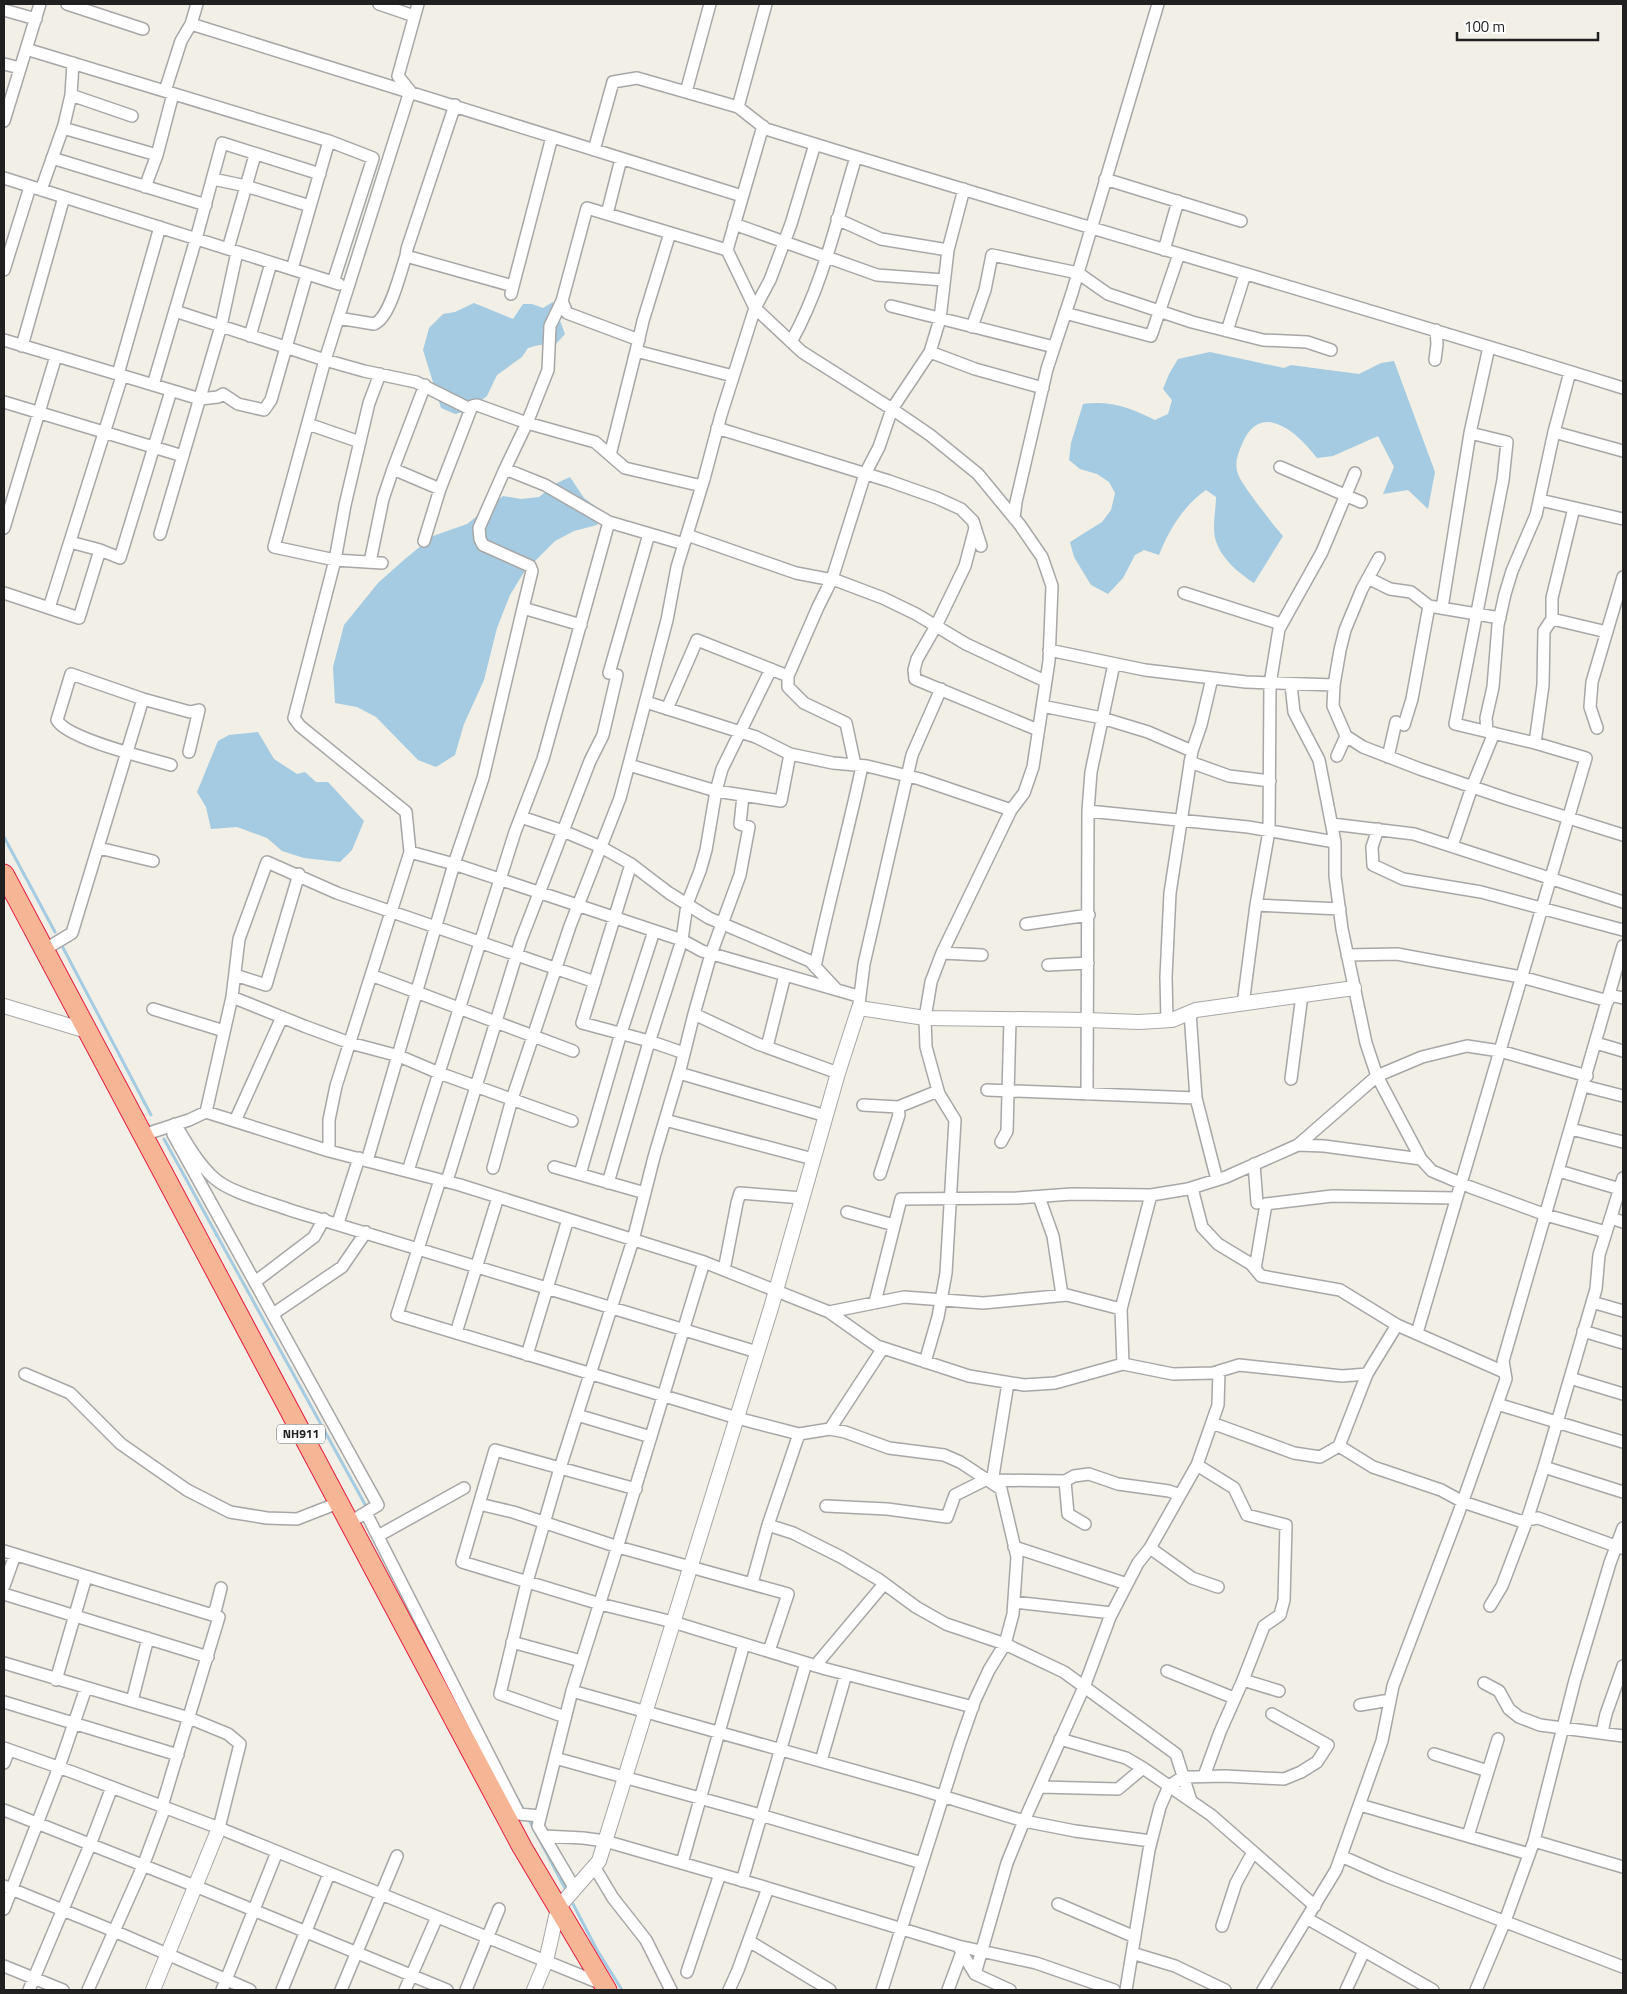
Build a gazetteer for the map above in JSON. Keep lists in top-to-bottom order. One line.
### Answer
{"streets":{"highway":["NH911"]},"scale_bar":"100 m"}
